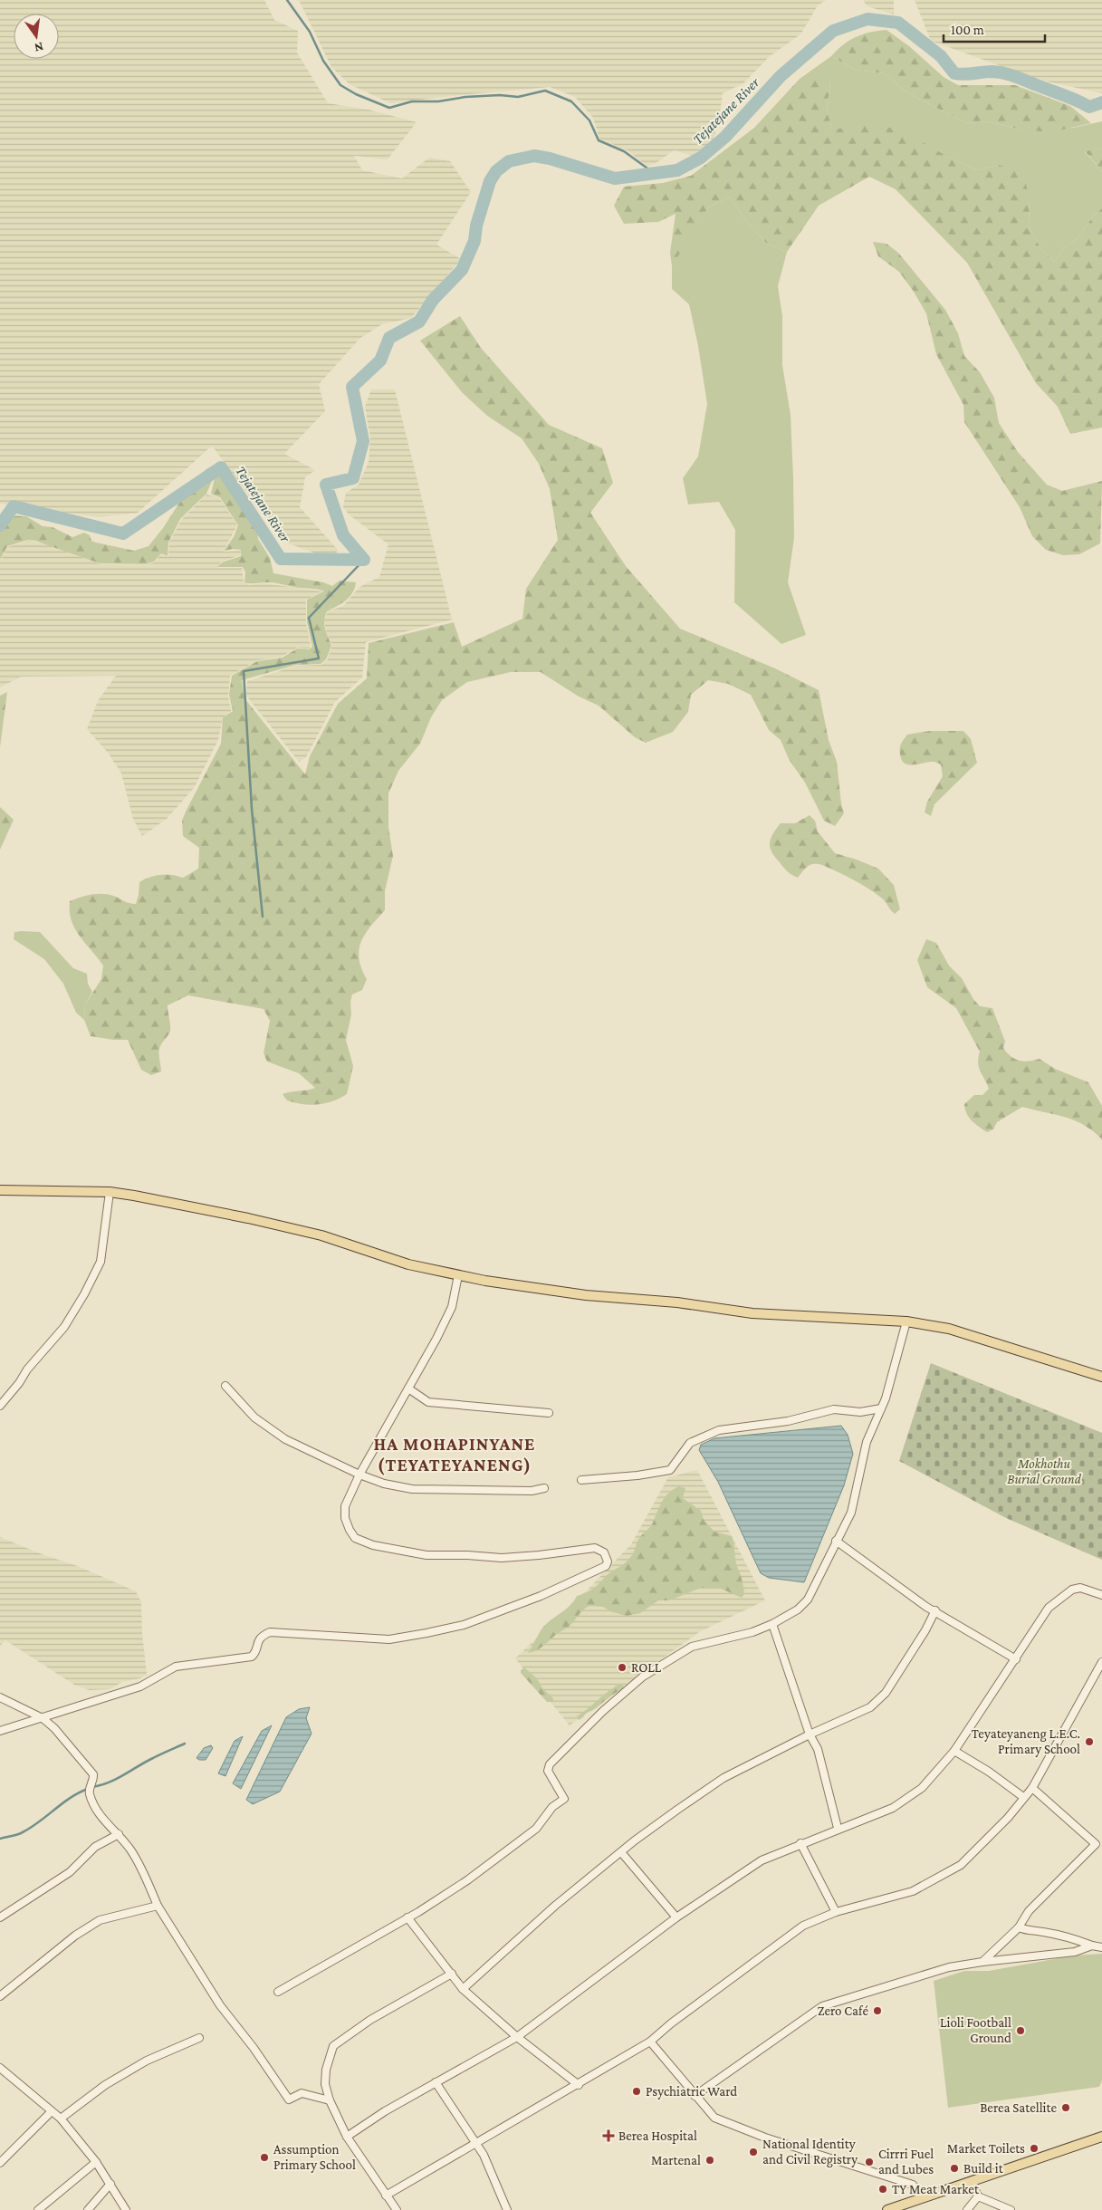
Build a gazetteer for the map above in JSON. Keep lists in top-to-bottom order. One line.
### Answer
{"districts":["HA MOHAPINYANE (TEYATEYANENG)"],"water":["Tejatejane River"],"parks":["Mokhothu Burial Ground"],"places":{"other":["ROLL","Teyateyaneng L.E.C. Primary School","Zero Café","Lioli Football Ground","Psychiatric Ward","Berea Satellite","Market Toilets","National Identity and Civil Registry","Assumption Primary School","Martenal","Cirrri Fuel and Lubes","Build it","TY Meat Market"],"health":["Berea Hospital"]},"scale_bar":"100 m","north":"bottom"}
